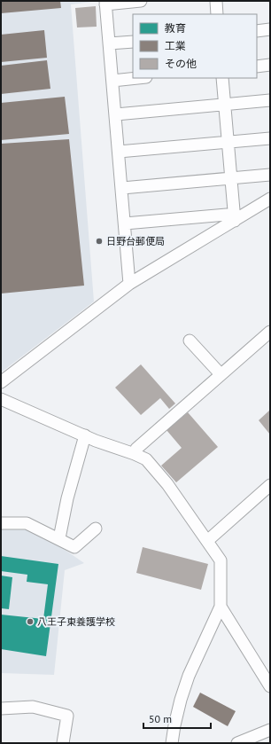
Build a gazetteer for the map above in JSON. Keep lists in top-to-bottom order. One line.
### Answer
{"places":["日野台郵便局","八王子東養護学校"],"legend":["教育","工業","その他"],"scale_bar":"50 m"}
